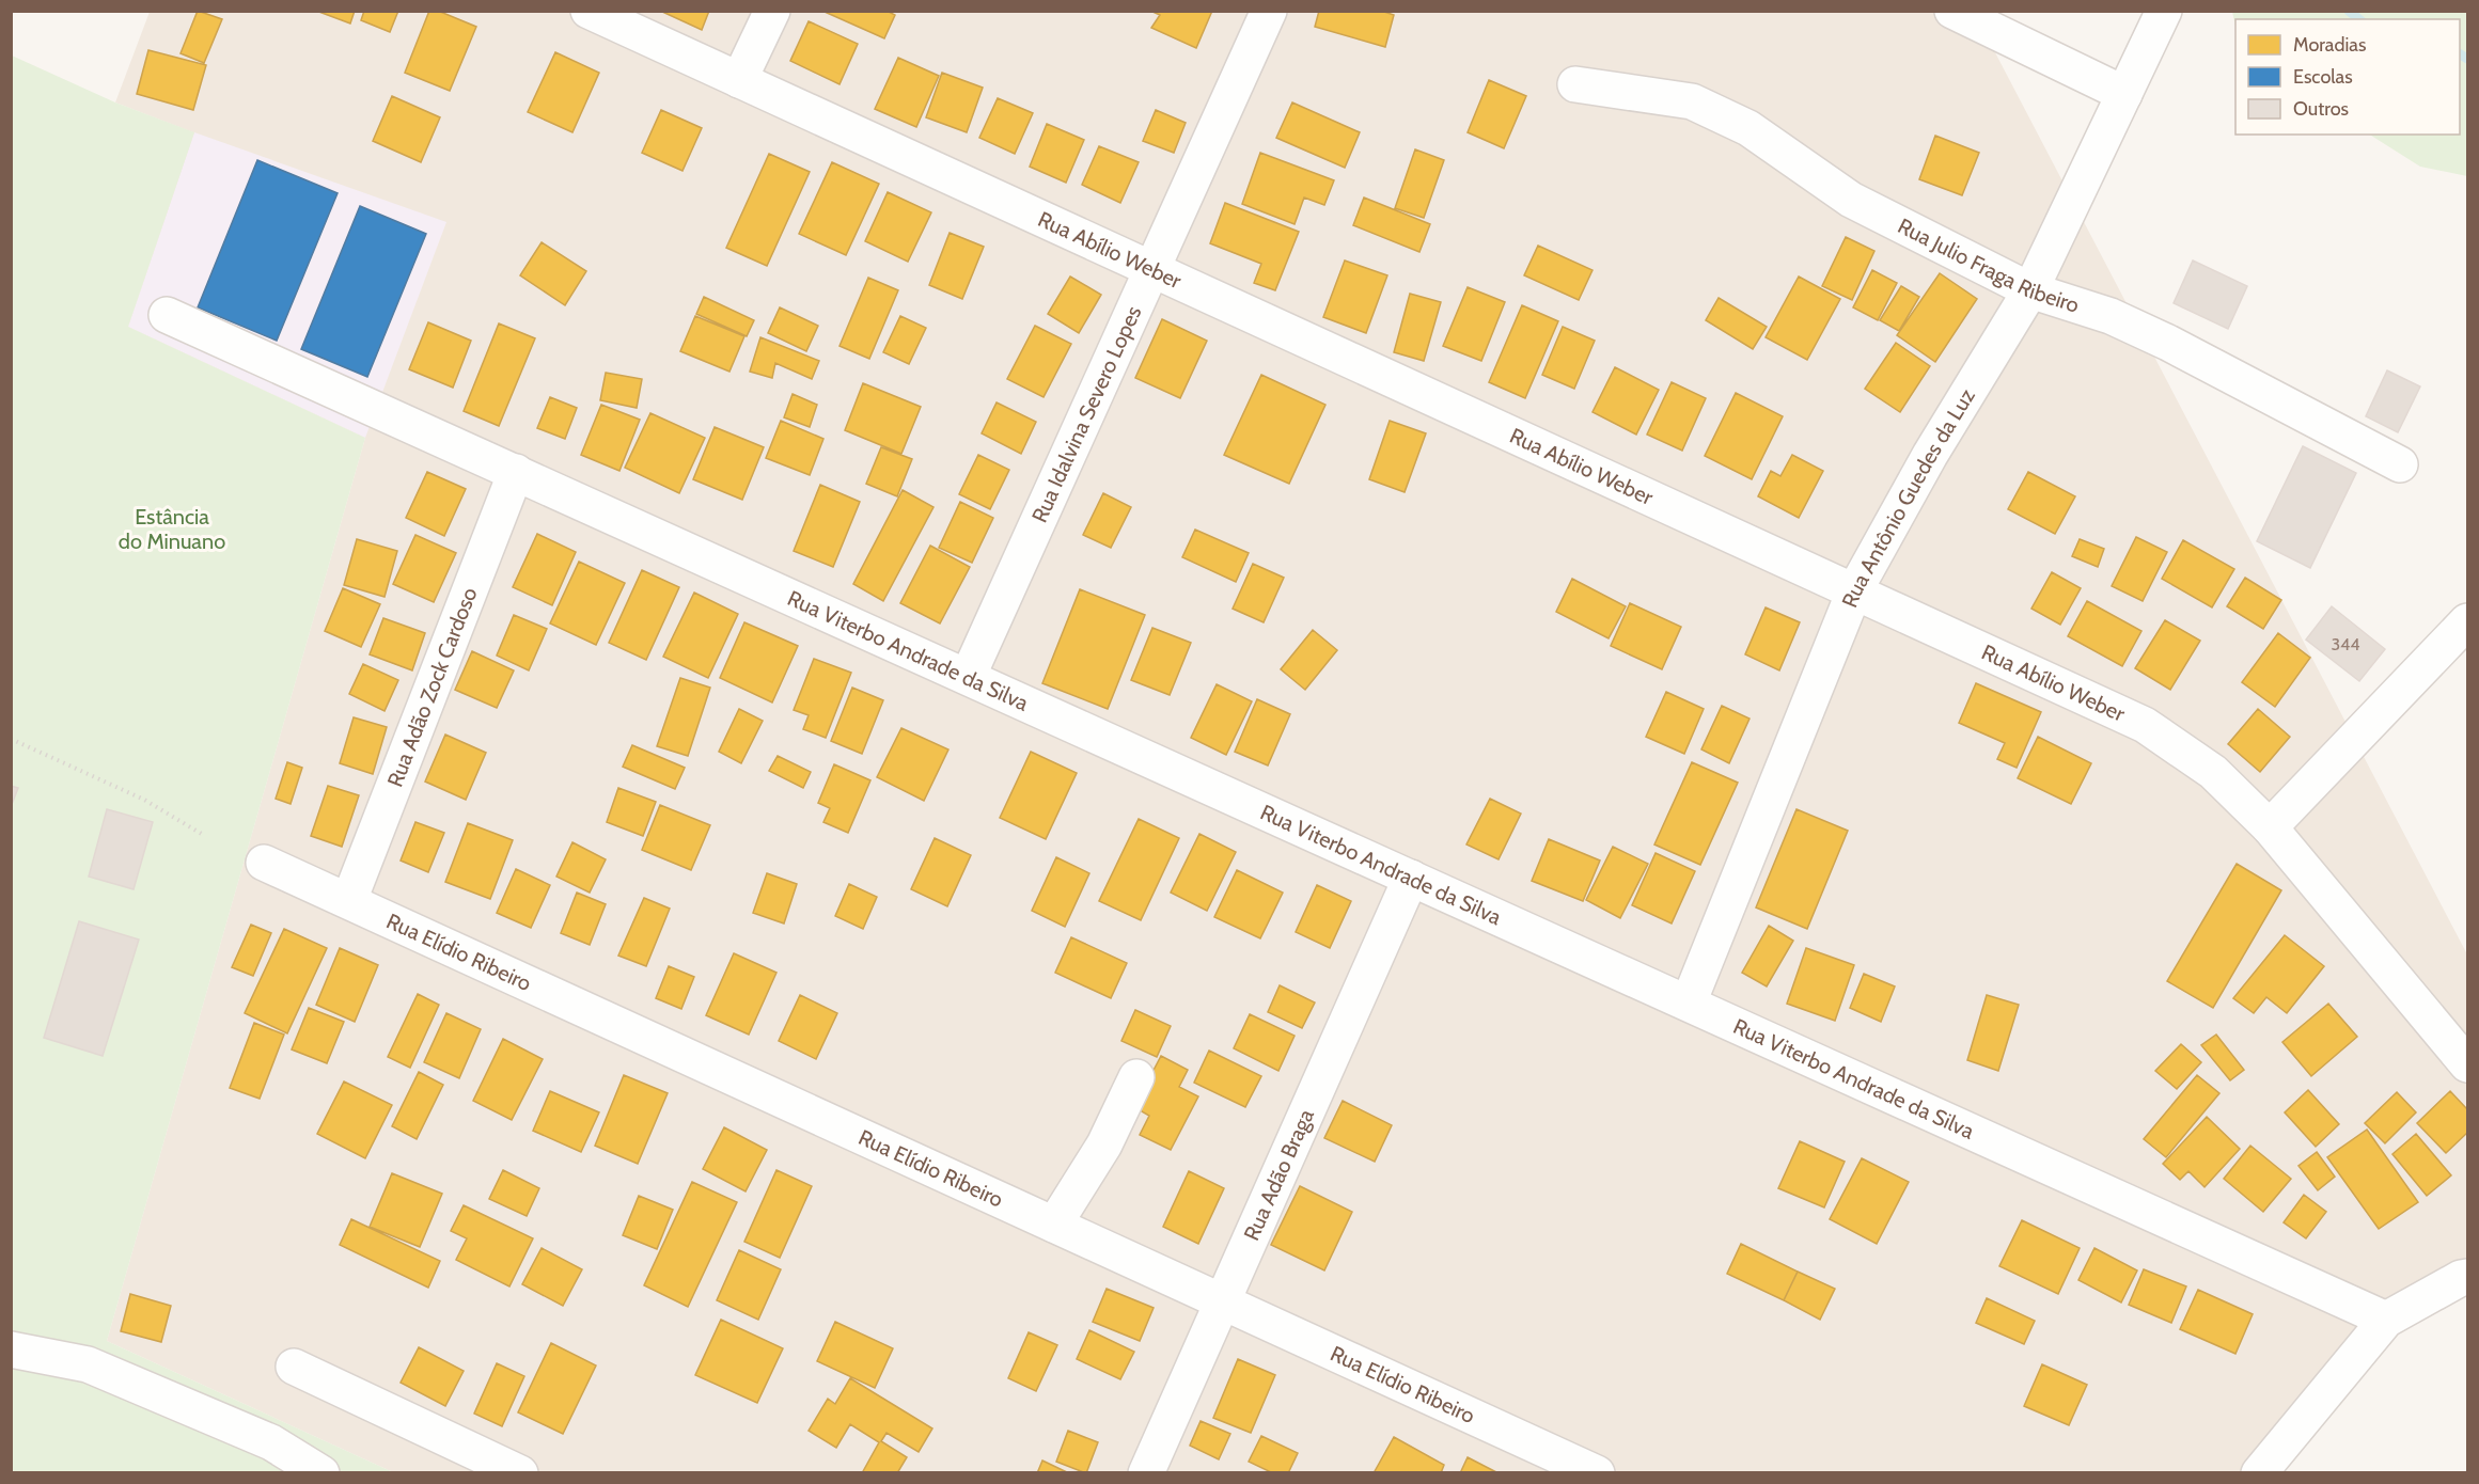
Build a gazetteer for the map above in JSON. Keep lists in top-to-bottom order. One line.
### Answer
{"streets":{"street":["Rua Abílio Weber","Rua Julio Fraga Ribeiro","Rua Idalvina Severo Lopes","Rua Antônio Guedes da Luz","Rua Viterbo Andrade da Silva","Rua Adão Zock Cardoso","Rua Elídio Ribeiro","Rua Adão Braga"]},"crossings":[["Rua Abílio Weber","Rua Idalvina Severo Lopes"],["Rua Abílio Weber","Rua Antônio Guedes da Luz"],["Rua Julio Fraga Ribeiro","Rua Antônio Guedes da Luz"],["Rua Idalvina Severo Lopes","Rua Viterbo Andrade da Silva"],["Rua Antônio Guedes da Luz","Rua Viterbo Andrade da Silva"],["Rua Viterbo Andrade da Silva","Rua Adão Zock Cardoso"],["Rua Viterbo Andrade da Silva","Rua Adão Braga"],["Rua Adão Zock Cardoso","Rua Elídio Ribeiro"],["Rua Elídio Ribeiro","Rua Adão Braga"]],"parks":["Estância do Minuano"],"house_numbers":["344"],"legend":["Moradias","Escolas","Outros"]}
